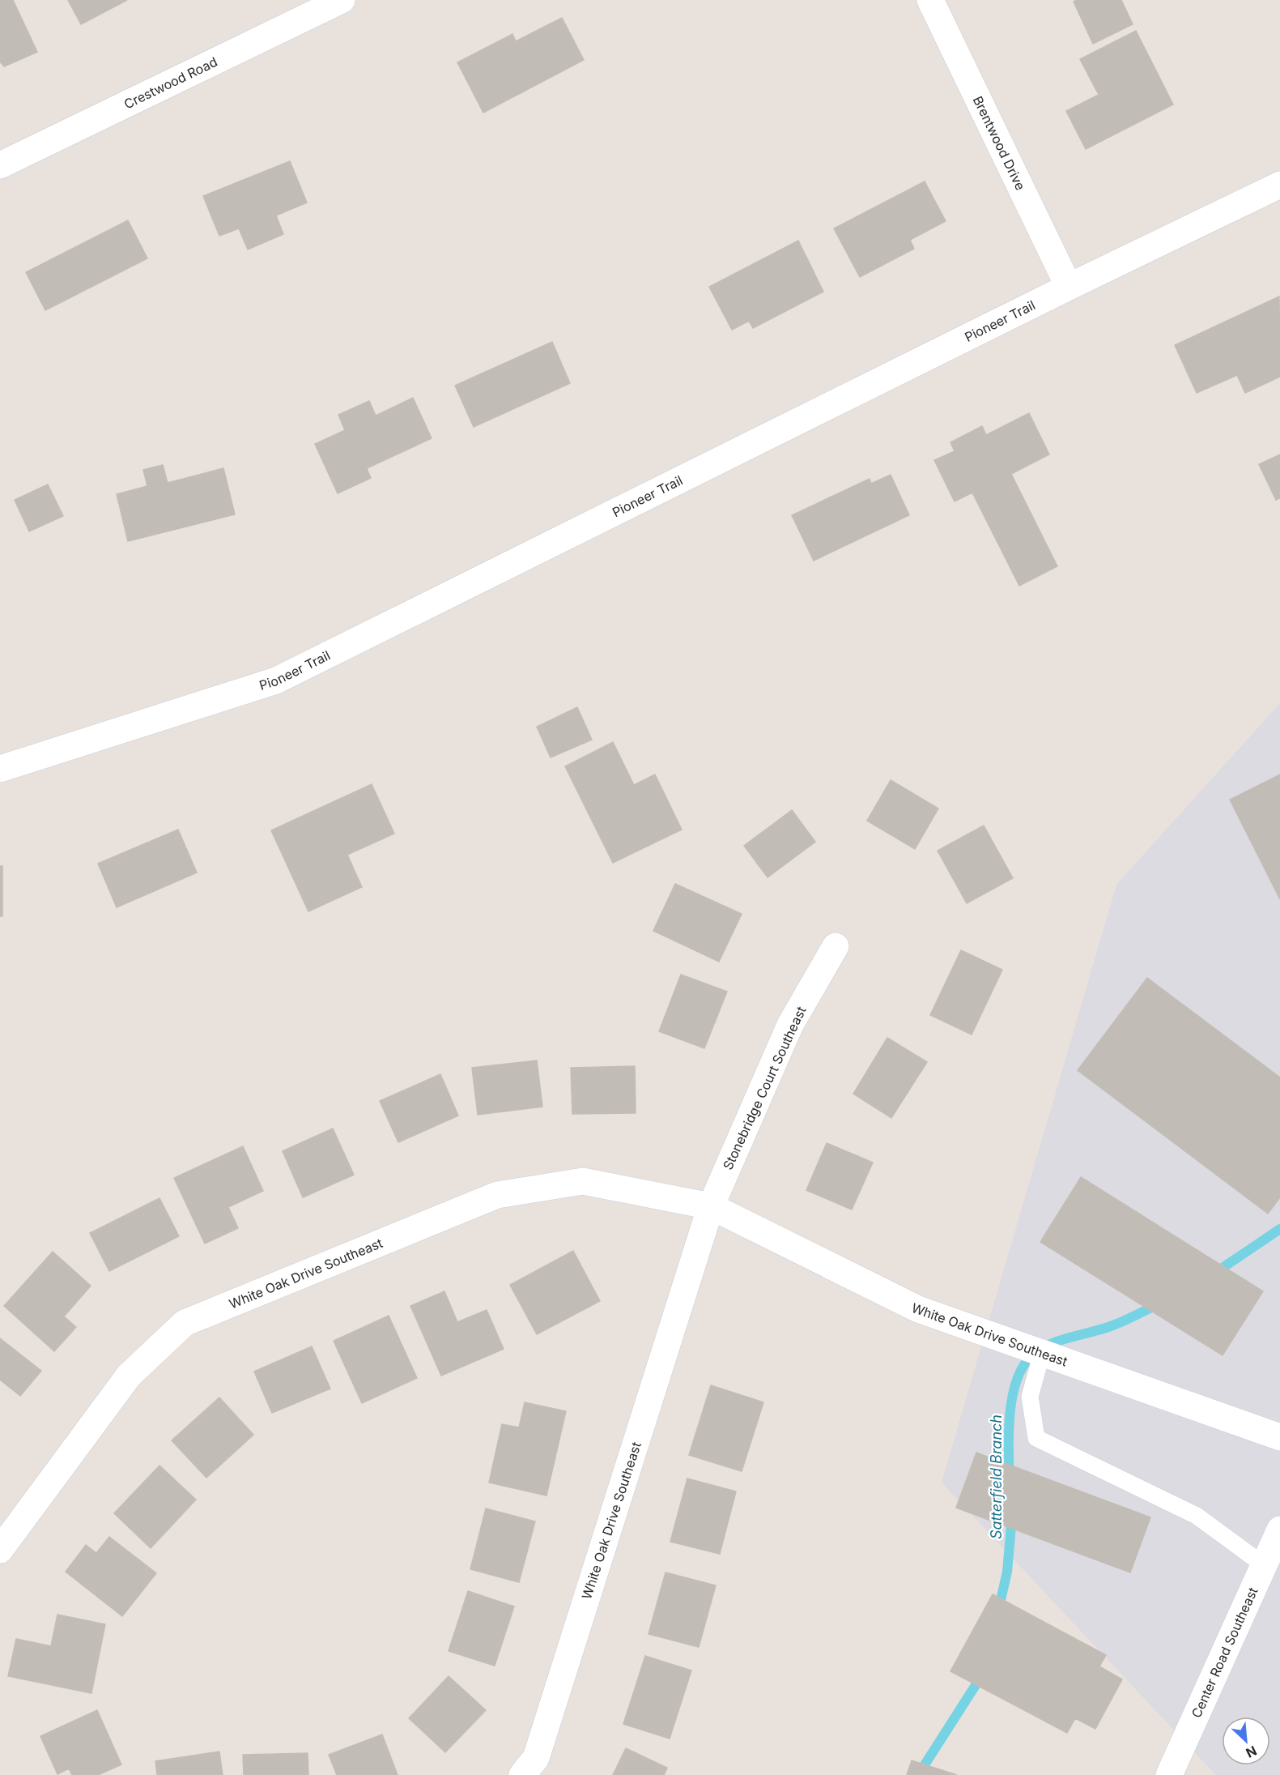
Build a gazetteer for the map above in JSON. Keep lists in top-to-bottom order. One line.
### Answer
{"streets":{"street":["Crestwood Road","Brentwood Drive","Pioneer Trail","Stonebridge Court Southeast","White Oak Drive Southeast","Center Road Southeast"]},"crossings":[["Brentwood Drive","Pioneer Trail"],["Stonebridge Court Southeast","White Oak Drive Southeast"]],"water":["Satterfield Branch"],"north":"bottom right"}
